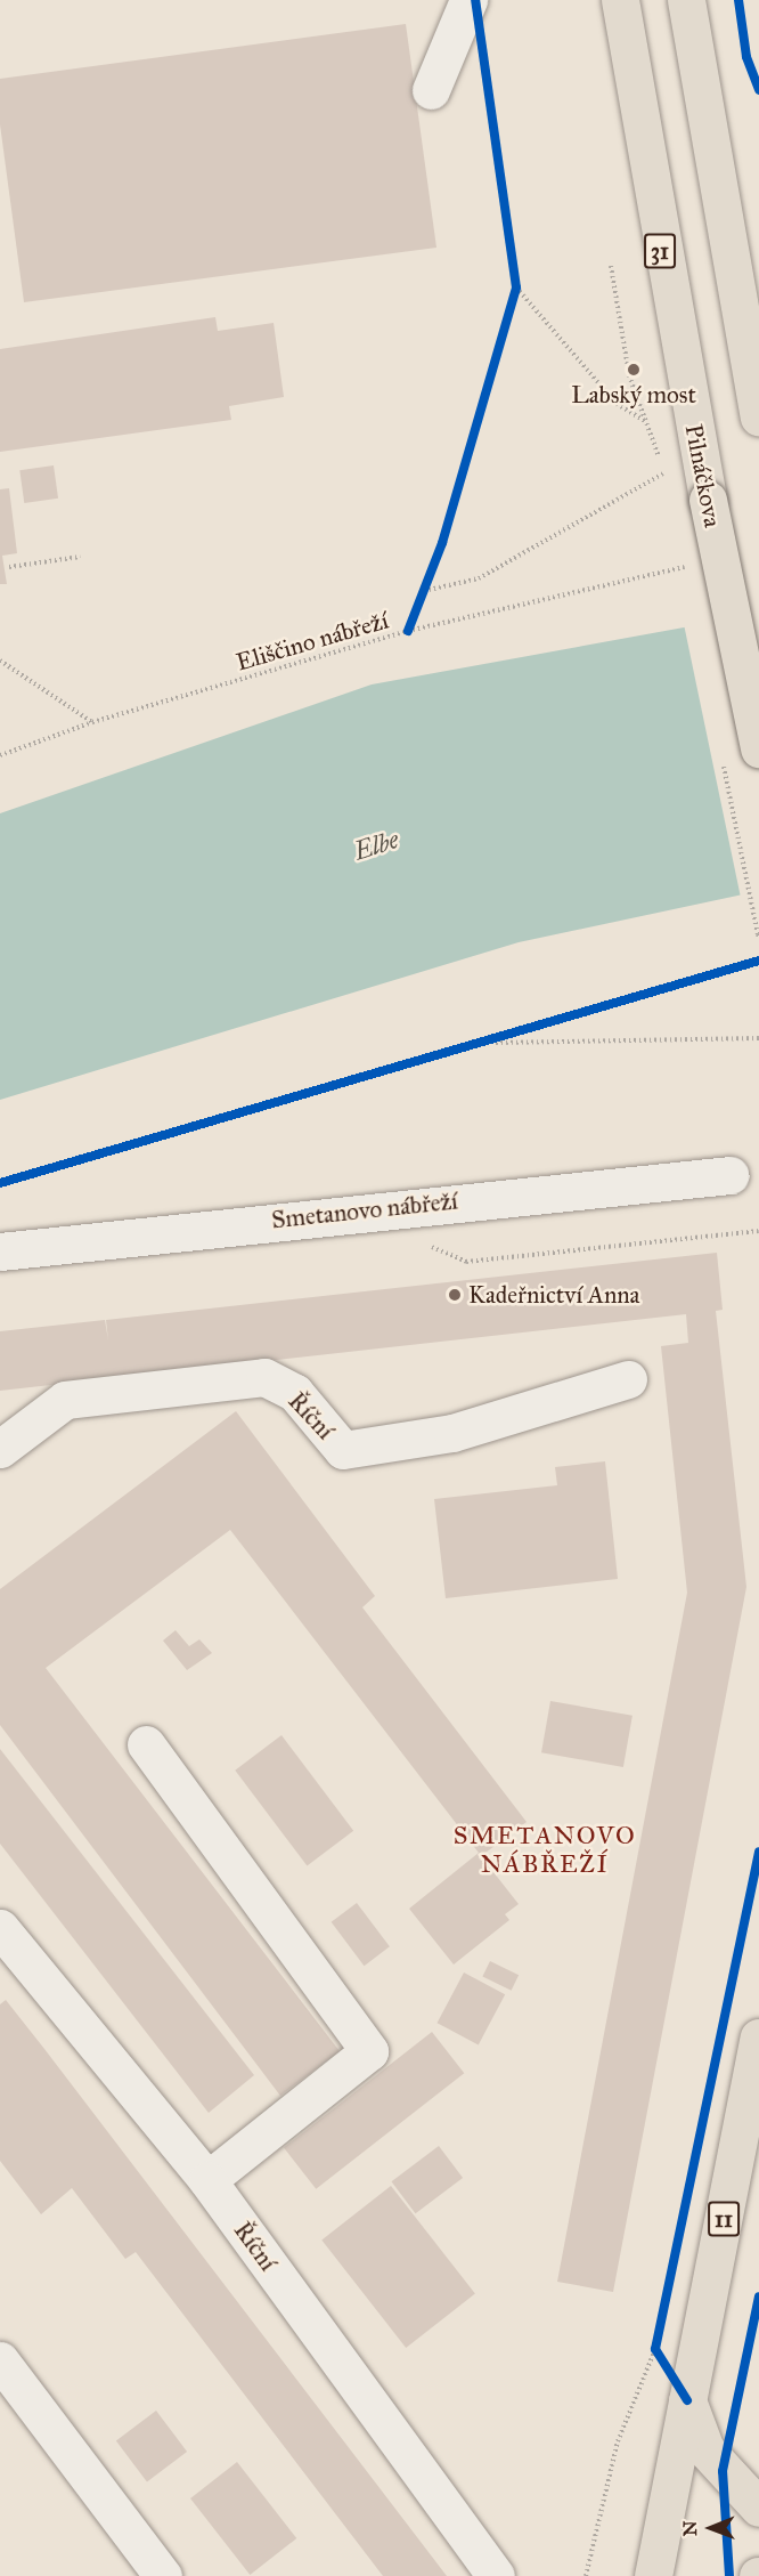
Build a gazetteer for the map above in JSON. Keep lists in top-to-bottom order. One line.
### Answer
{"streets":{"main road":["31","Pilnáčkova","11"],"street":["Smetanovo nábřeží","Říční"],"path":["Eliščino nábřeží"]},"districts":["SMETANOVO NÁBŘEŽÍ"],"water":["Elbe"],"places":["Labský most","Kadeřnictví Anna"],"north":"left"}
